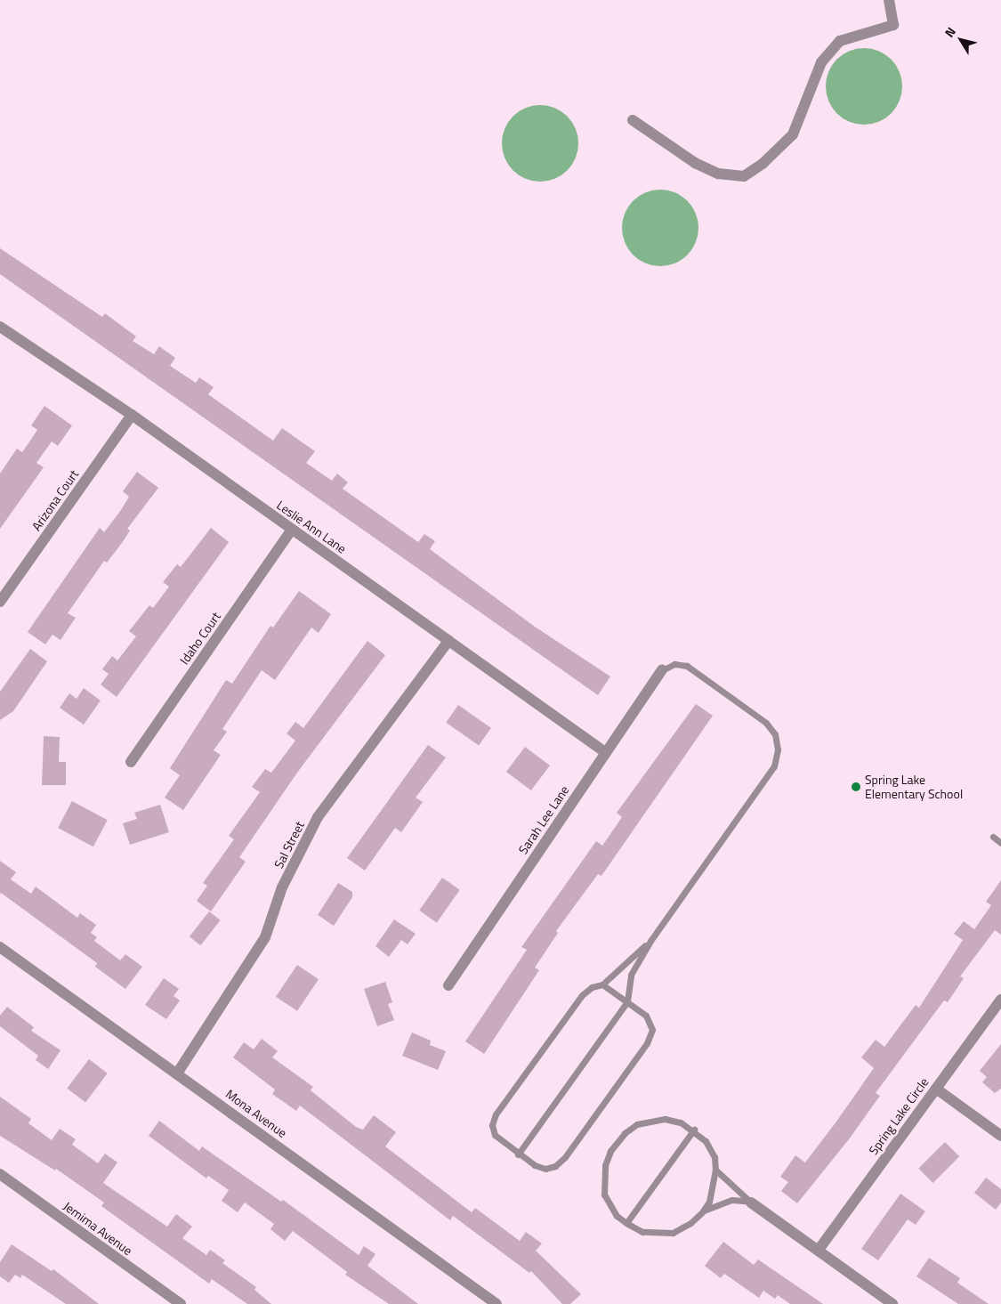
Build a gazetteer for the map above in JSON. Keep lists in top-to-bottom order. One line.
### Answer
{"streets":{"street":["Arizona Court","Leslie Ann Lane","Idaho Court","Sarah Lee Lane","Sal Street","Mona Avenue","Spring Lake Circle","Jemima Avenue"]},"crossings":[["Arizona Court","Leslie Ann Lane"],["Leslie Ann Lane","Idaho Court"],["Leslie Ann Lane","Sarah Lee Lane"],["Leslie Ann Lane","Sal Street"],["Sal Street","Mona Avenue"]],"places":["Spring Lake Elementary School"],"north":"top left"}
